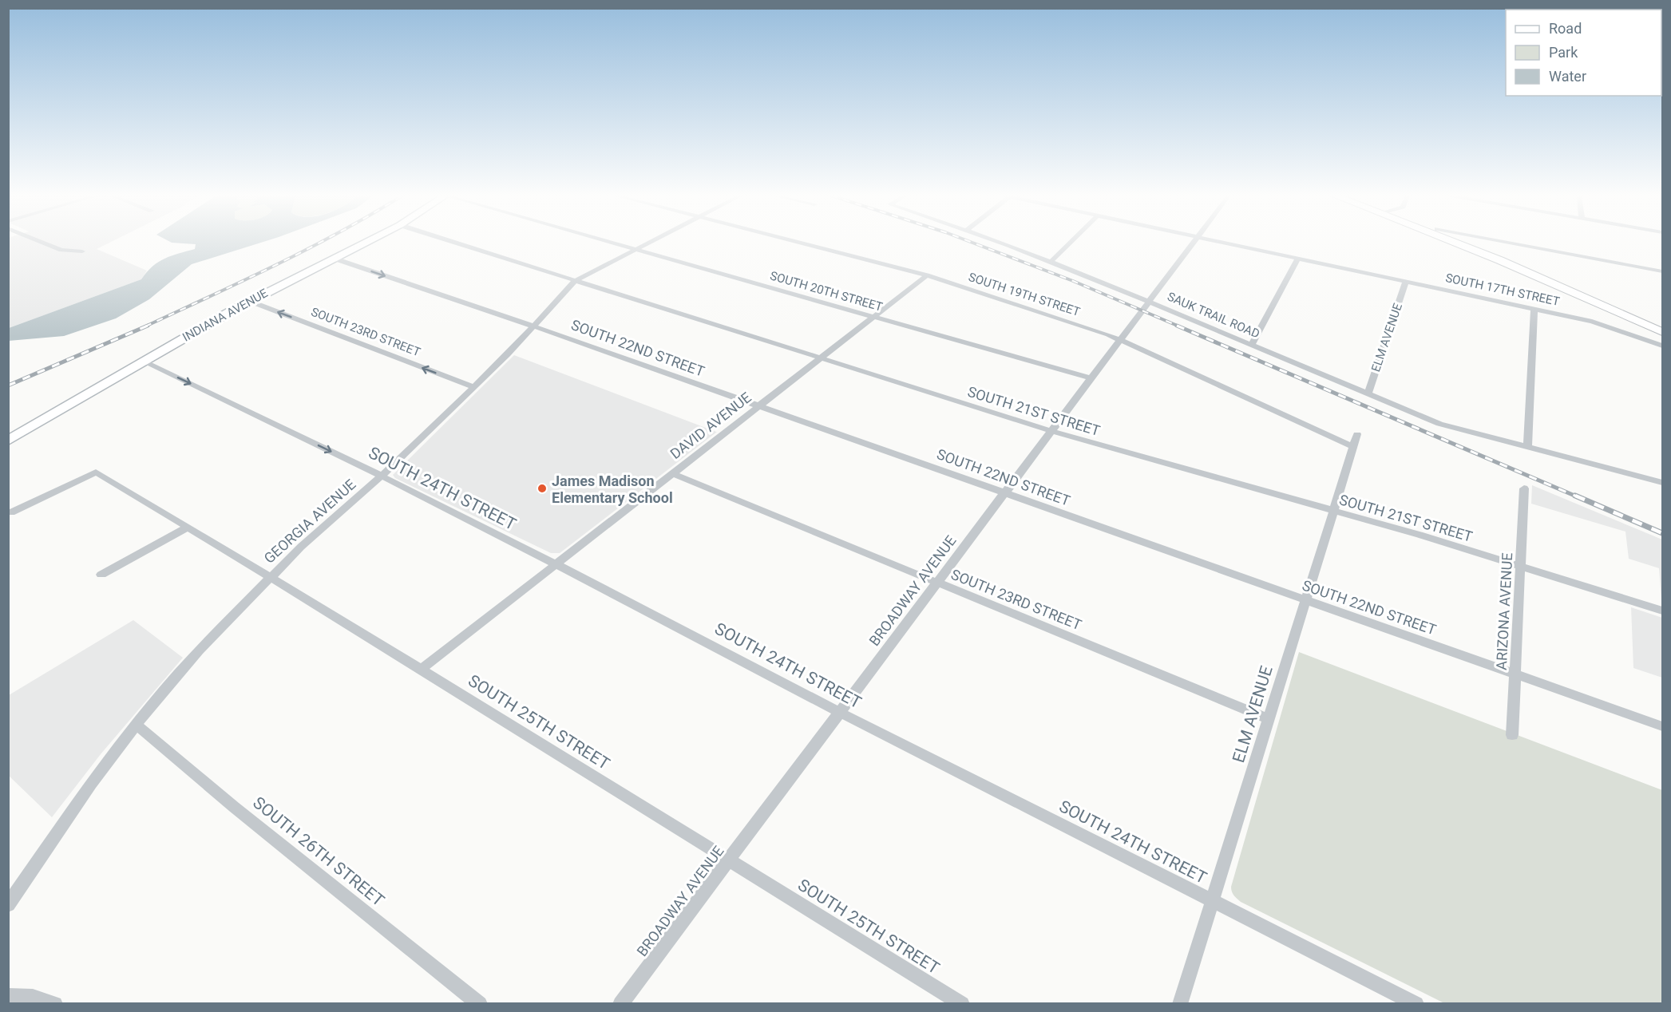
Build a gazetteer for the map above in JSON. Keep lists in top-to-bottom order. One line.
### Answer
{"streets":{"main road":["INDIANA AVENUE"],"street":["SOUTH 17TH STREET","SOUTH 20TH STREET","SOUTH 19TH STREET","SAUK TRAIL ROAD","SOUTH 23RD STREET","ELM AVENUE","SOUTH 22ND STREET","SOUTH 21ST STREET","DAVID AVENUE","SOUTH 24TH STREET","GEORGIA AVENUE","BROADWAY AVENUE","ARIZONA AVENUE","SOUTH 25TH STREET","SOUTH 26TH STREET"]},"crossings":[["SOUTH 17TH STREET","ELM AVENUE"],["SOUTH 20TH STREET","DAVID AVENUE"],["SOUTH 20TH STREET","GEORGIA AVENUE"],["SOUTH 20TH STREET","BROADWAY AVENUE"],["SOUTH 19TH STREET","ELM AVENUE"],["SOUTH 19TH STREET","DAVID AVENUE"],["SOUTH 19TH STREET","BROADWAY AVENUE"],["INDIANA AVENUE","SOUTH 23RD STREET"],["INDIANA AVENUE","SOUTH 22ND STREET"],["INDIANA AVENUE","SOUTH 24TH STREET"],["SAUK TRAIL ROAD","ELM AVENUE"],["SAUK TRAIL ROAD","BROADWAY AVENUE"],["SOUTH 23RD STREET","ELM AVENUE"],["SOUTH 23RD STREET","DAVID AVENUE"],["SOUTH 23RD STREET","GEORGIA AVENUE"],["SOUTH 23RD STREET","BROADWAY AVENUE"],["ELM AVENUE","SOUTH 22ND STREET"],["ELM AVENUE","SOUTH 21ST STREET"],["ELM AVENUE","SOUTH 24TH STREET"],["SOUTH 22ND STREET","DAVID AVENUE"],["SOUTH 22ND STREET","GEORGIA AVENUE"],["SOUTH 22ND STREET","BROADWAY AVENUE"],["SOUTH 22ND STREET","ARIZONA AVENUE"],["SOUTH 21ST STREET","DAVID AVENUE"],["SOUTH 21ST STREET","GEORGIA AVENUE"],["SOUTH 21ST STREET","BROADWAY AVENUE"],["SOUTH 21ST STREET","ARIZONA AVENUE"],["DAVID AVENUE","SOUTH 24TH STREET"],["DAVID AVENUE","SOUTH 25TH STREET"],["SOUTH 24TH STREET","GEORGIA AVENUE"],["SOUTH 24TH STREET","BROADWAY AVENUE"],["GEORGIA AVENUE","SOUTH 25TH STREET"],["GEORGIA AVENUE","SOUTH 26TH STREET"],["BROADWAY AVENUE","SOUTH 25TH STREET"]],"places":["James Madison Elementary School"],"legend":["Road","Park","Water"]}
